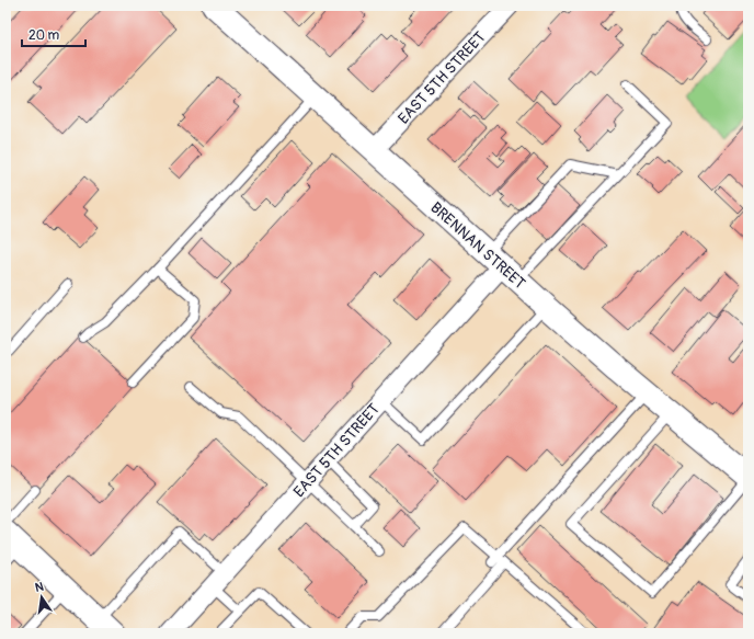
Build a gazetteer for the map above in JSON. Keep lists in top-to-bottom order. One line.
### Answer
{"streets":{"street":["EAST 5TH STREET","BRENNAN STREET"]},"crossings":[["EAST 5TH STREET","BRENNAN STREET"]],"scale_bar":"20 m","north":"top"}
